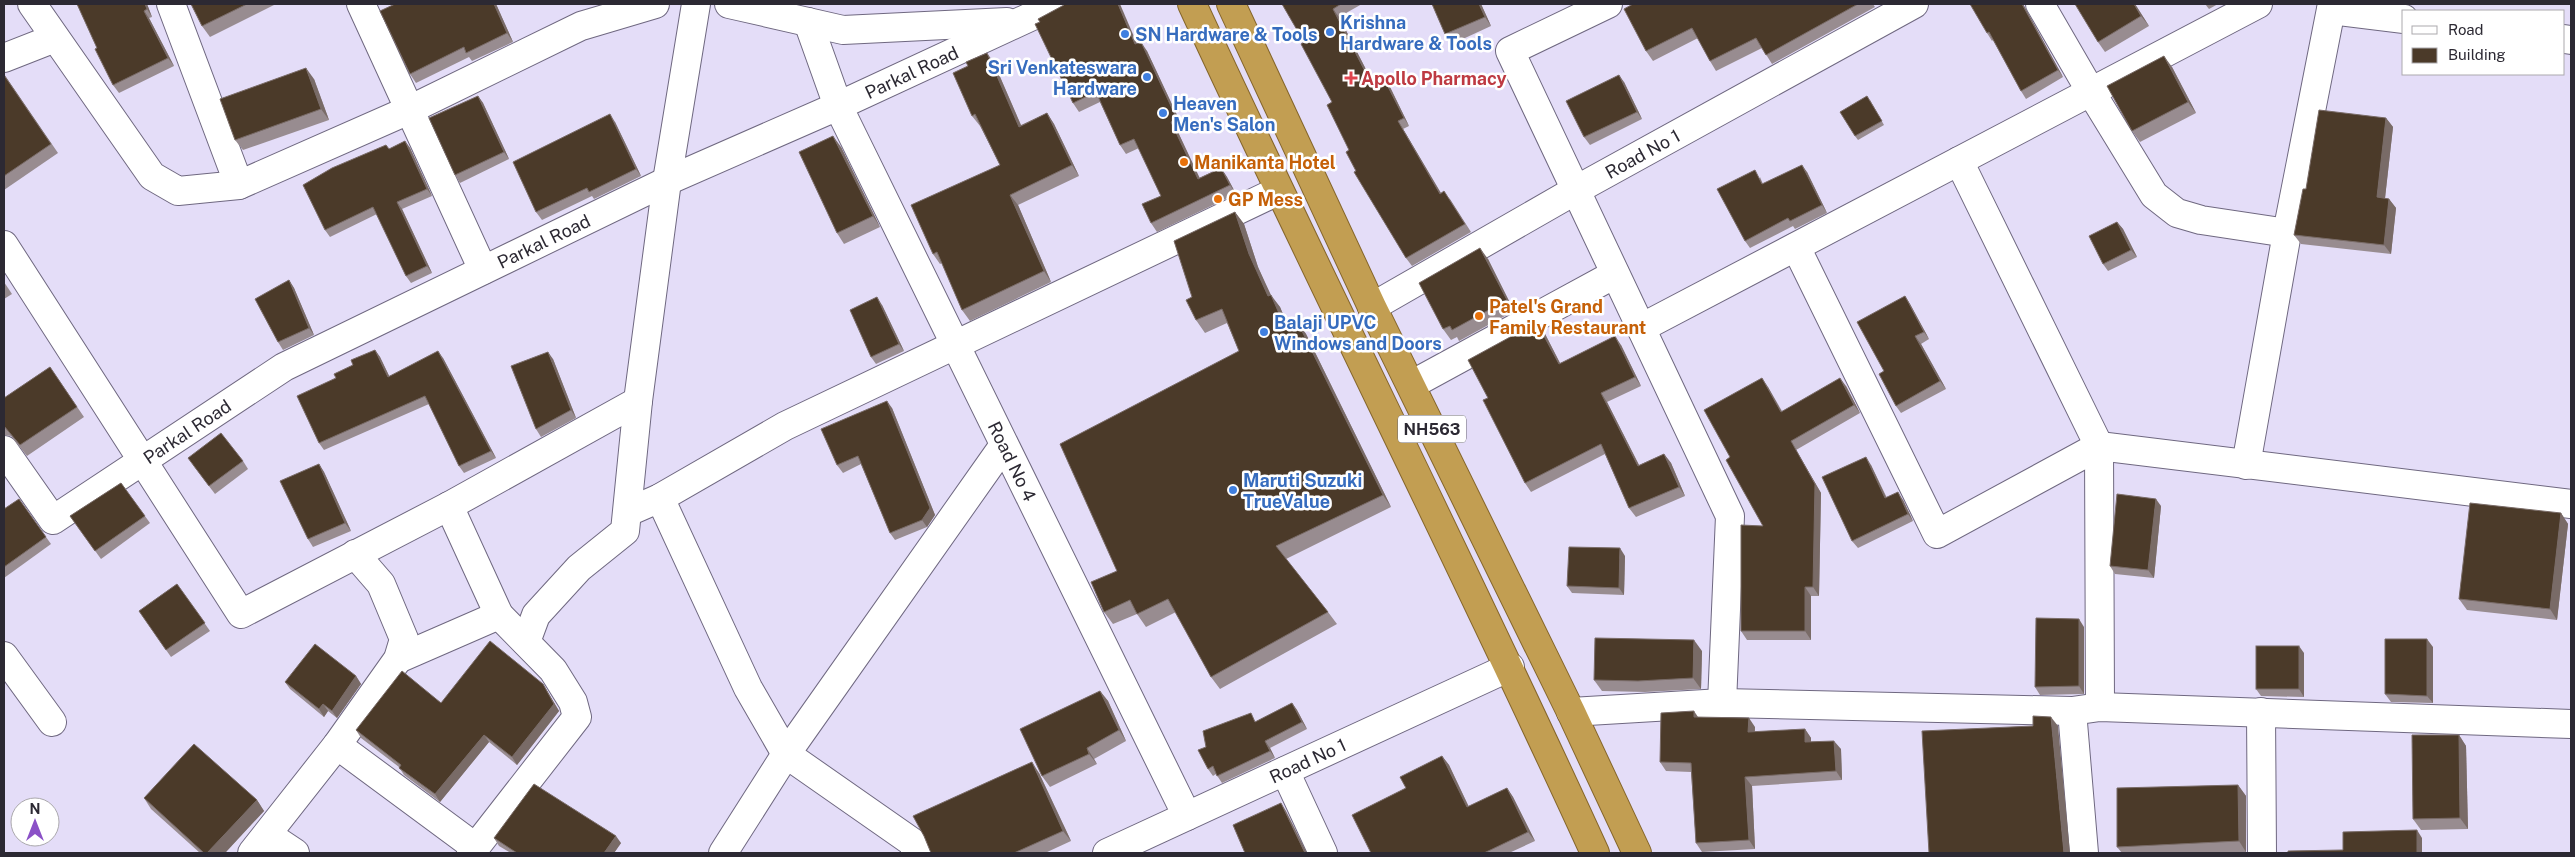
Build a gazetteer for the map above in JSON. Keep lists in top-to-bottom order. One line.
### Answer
{"streets":{"highway":["NH563"],"street":["Parkal Road","Road No 1","Road No 4"]},"crossings":[["Parkal Road","Road No 4"],["Road No 1","NH563"],["Road No 1","Road No 4"]],"places":{"other":["Krishna Hardware & Tools","SN Hardware & Tools","Sri Venkateswara Hardware","Heaven Men's Salon","Manikanta Hotel","GP Mess","Patel's Grand Family Restaurant","Balaji UPVC Windows and Doors","Maruti Suzuki TrueValue"],"health":["Apollo Pharmacy"]},"legend":["Road","Building"],"north":"top"}
